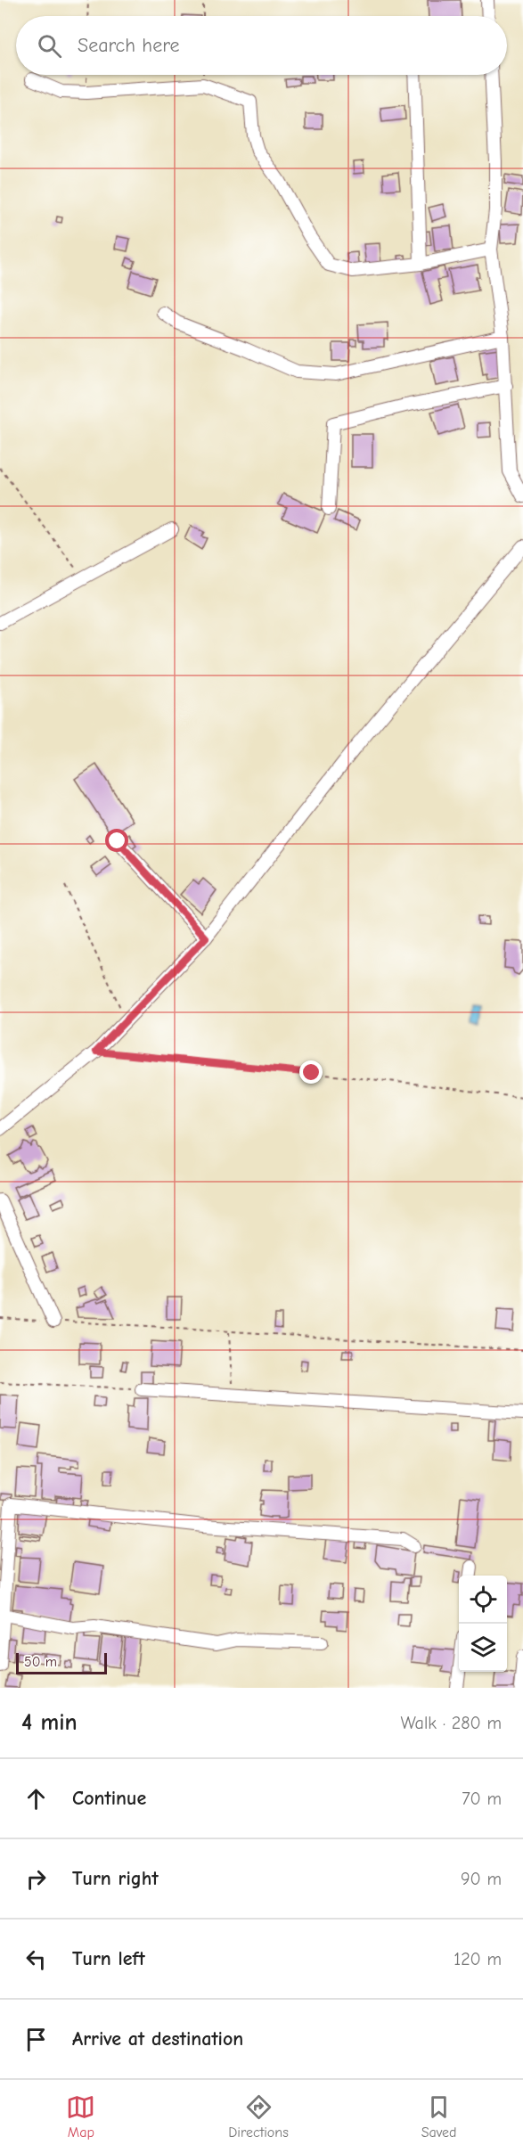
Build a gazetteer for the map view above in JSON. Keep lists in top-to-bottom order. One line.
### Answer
{"scale_bar":"50 m","page":{"search":"Search here","scale":"50 m","heading":["4 min","Walk · 280 m"],"list":[["Continue","70 m"],["Turn right","90 m"],["Turn left","120 m"],"Arrive at destination"],"nav":["Map","Directions","Saved"]}}
